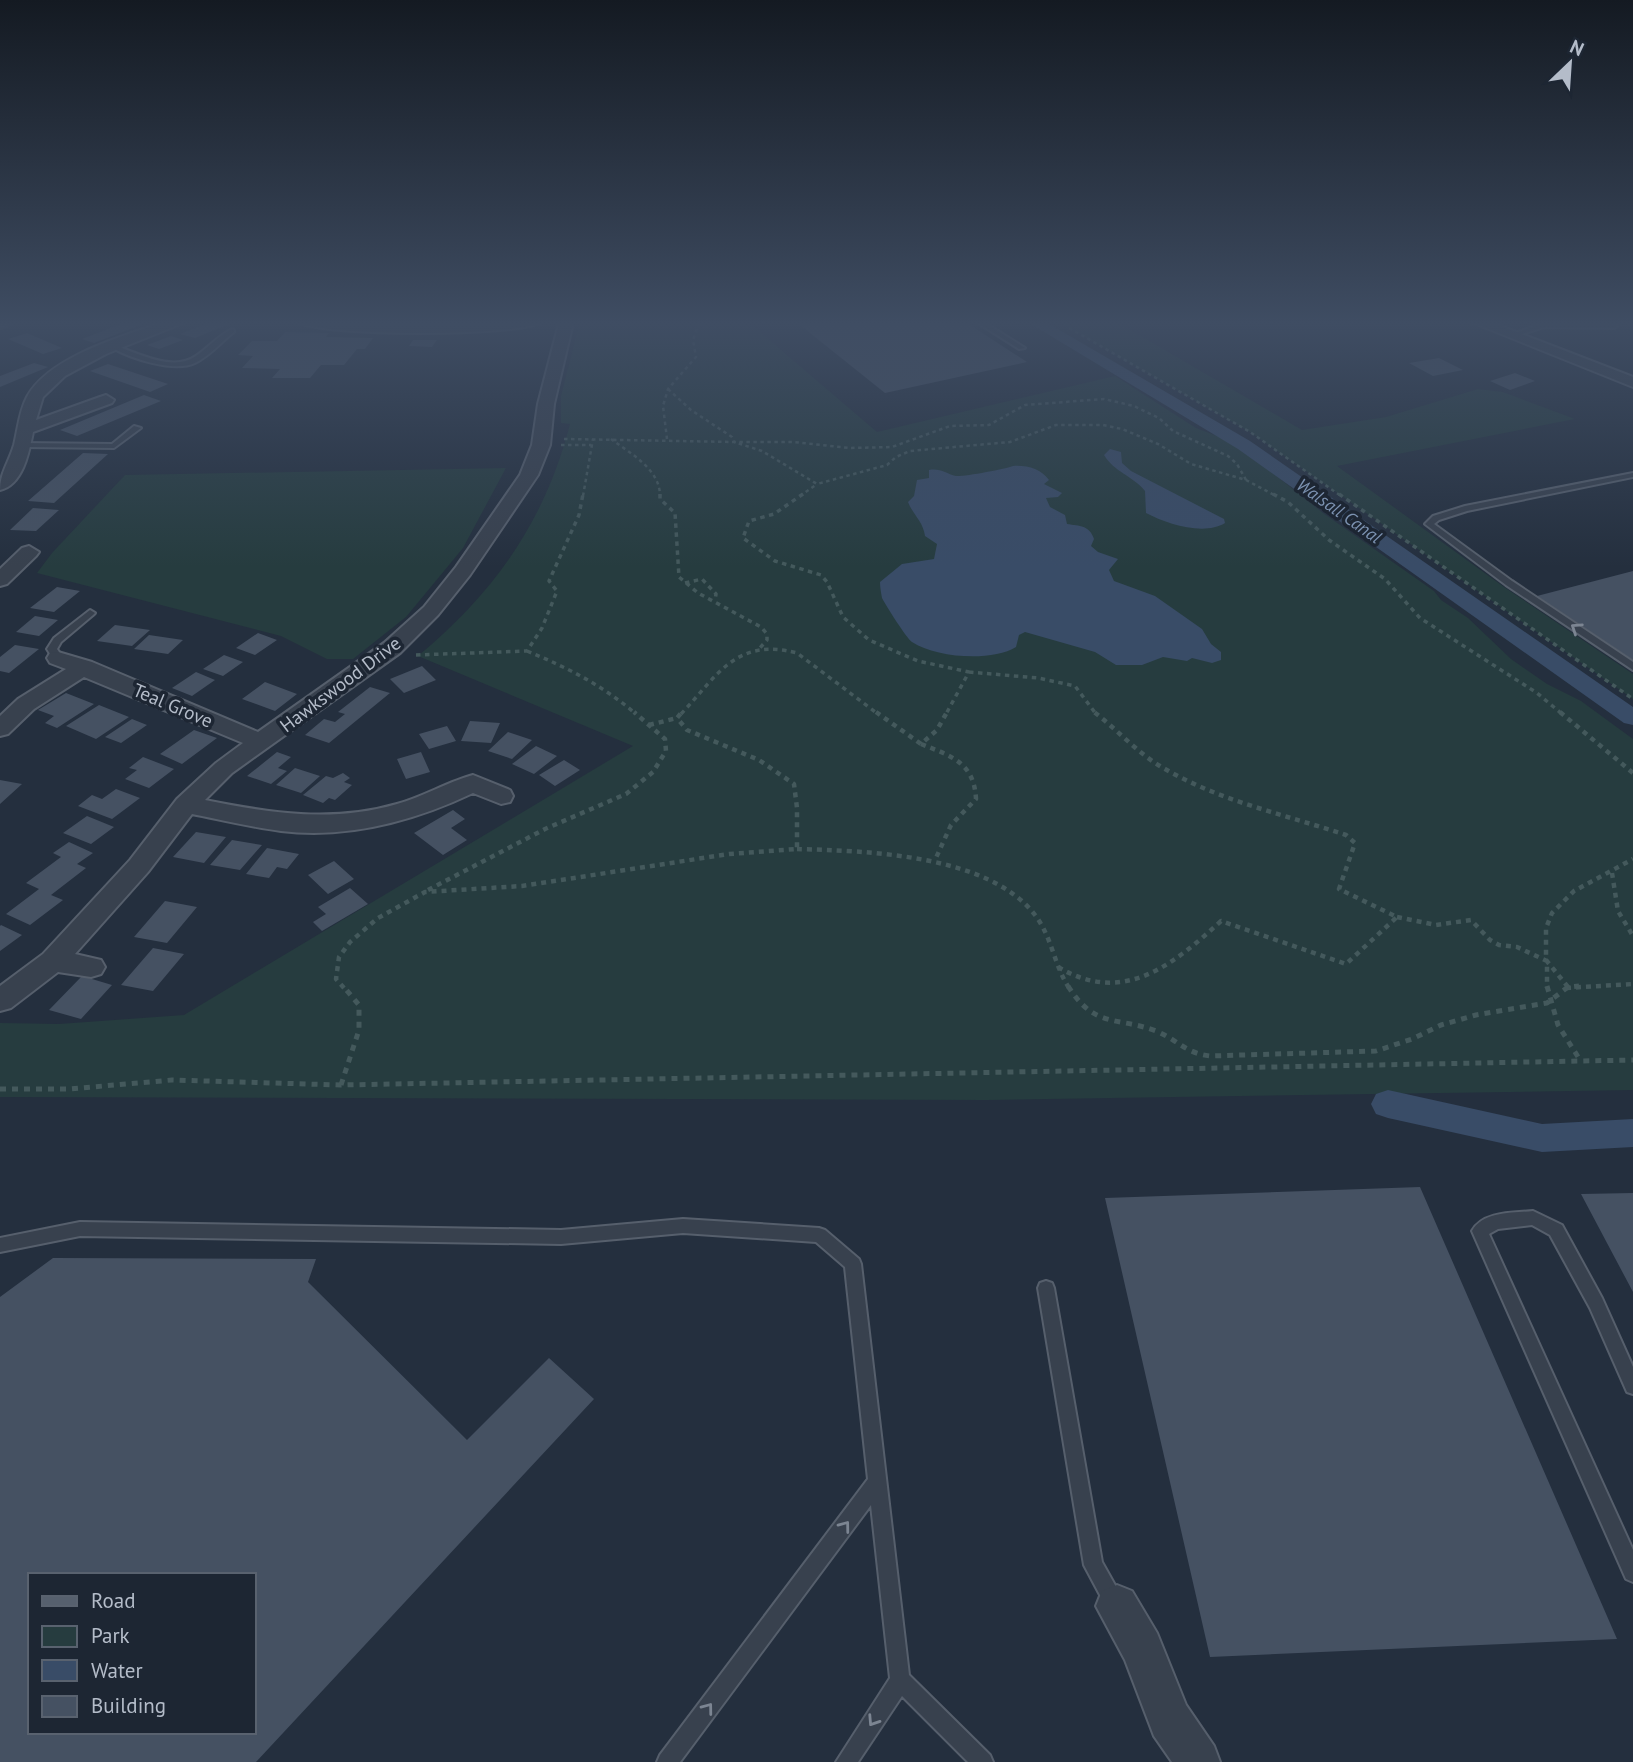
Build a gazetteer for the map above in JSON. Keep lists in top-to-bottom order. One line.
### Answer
{"streets":{"street":["Hawkswood Drive","Teal Grove"]},"crossings":[["Hawkswood Drive","Teal Grove"]],"water":["Walsall Canal"],"legend":["Road","Park","Water","Building"],"north":"top right"}
